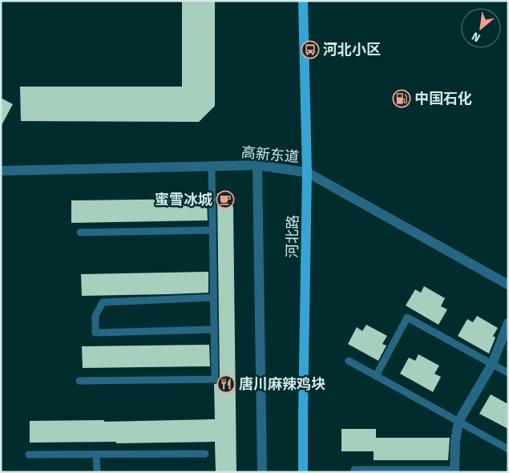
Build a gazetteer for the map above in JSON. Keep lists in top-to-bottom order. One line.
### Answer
{"streets":{"main road":["河北路"],"street":["高新东道"]},"crossings":[["高新东道","河北路"]],"places":{"bus stop":["河北小区"],"fuel station":["中国石化"],"cafe":["蜜雪冰城"],"restaurant":["唐川麻辣鸡块"]},"north":"bottom left"}
